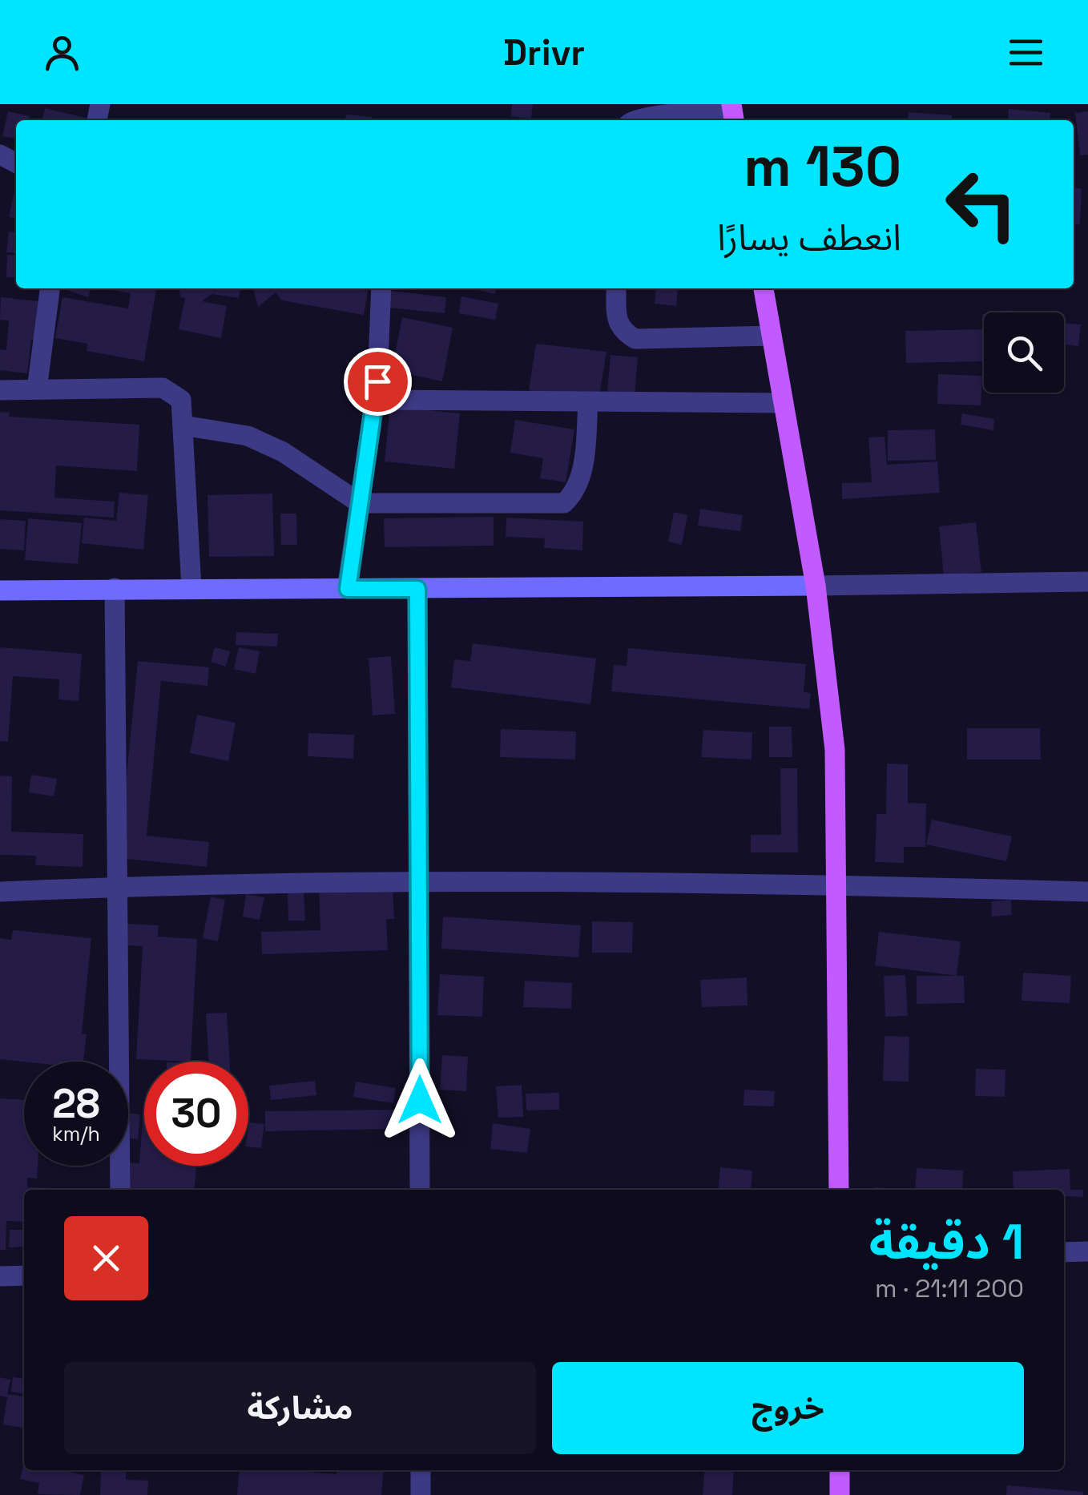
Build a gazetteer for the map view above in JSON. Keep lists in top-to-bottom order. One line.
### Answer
{"page":{"header":"Drivr","turn":["130 m","انعطف يسارًا"],"speed":"28 km/h","limit":"30","heading":["1 دقيقة","200 m · 21:11"],"buttons":["خروج","مشاركة"]}}
